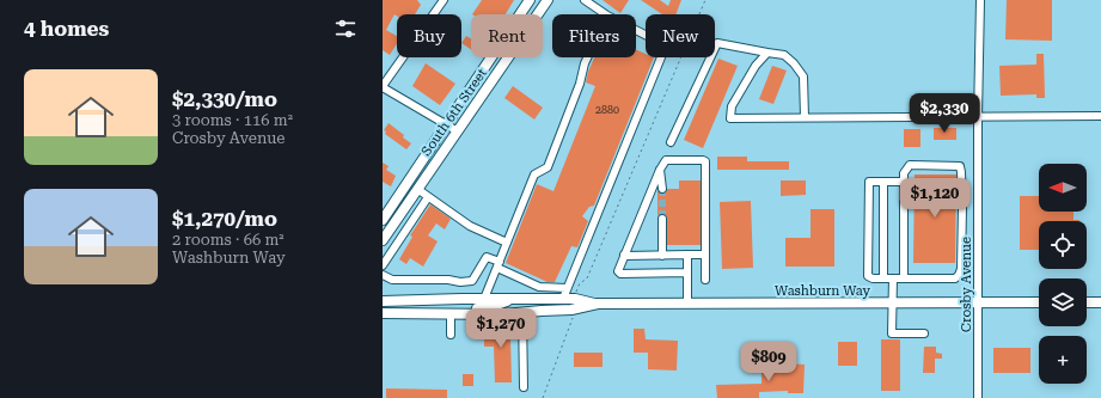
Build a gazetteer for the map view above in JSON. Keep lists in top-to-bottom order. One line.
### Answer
{"streets":{"main road":["South 6th Street","Washburn Way"],"street":["Crosby Avenue"]},"crossings":[["Crosby Avenue","Washburn Way"]],"house_numbers":["2880"],"north":"left","page":{"heading":"4 homes","chip":["Buy","Rent","Filters","New"],"list":[{"name":"$2,330/mo","note":"3 rooms · 116 m² · Crosby Avenue"},{"name":"$1,270/mo","note":"2 rooms · 66 m² · Washburn Way"}],"price":["$2,330","$1,120","$1,270","$809"],"map_buttons":"+"}}
